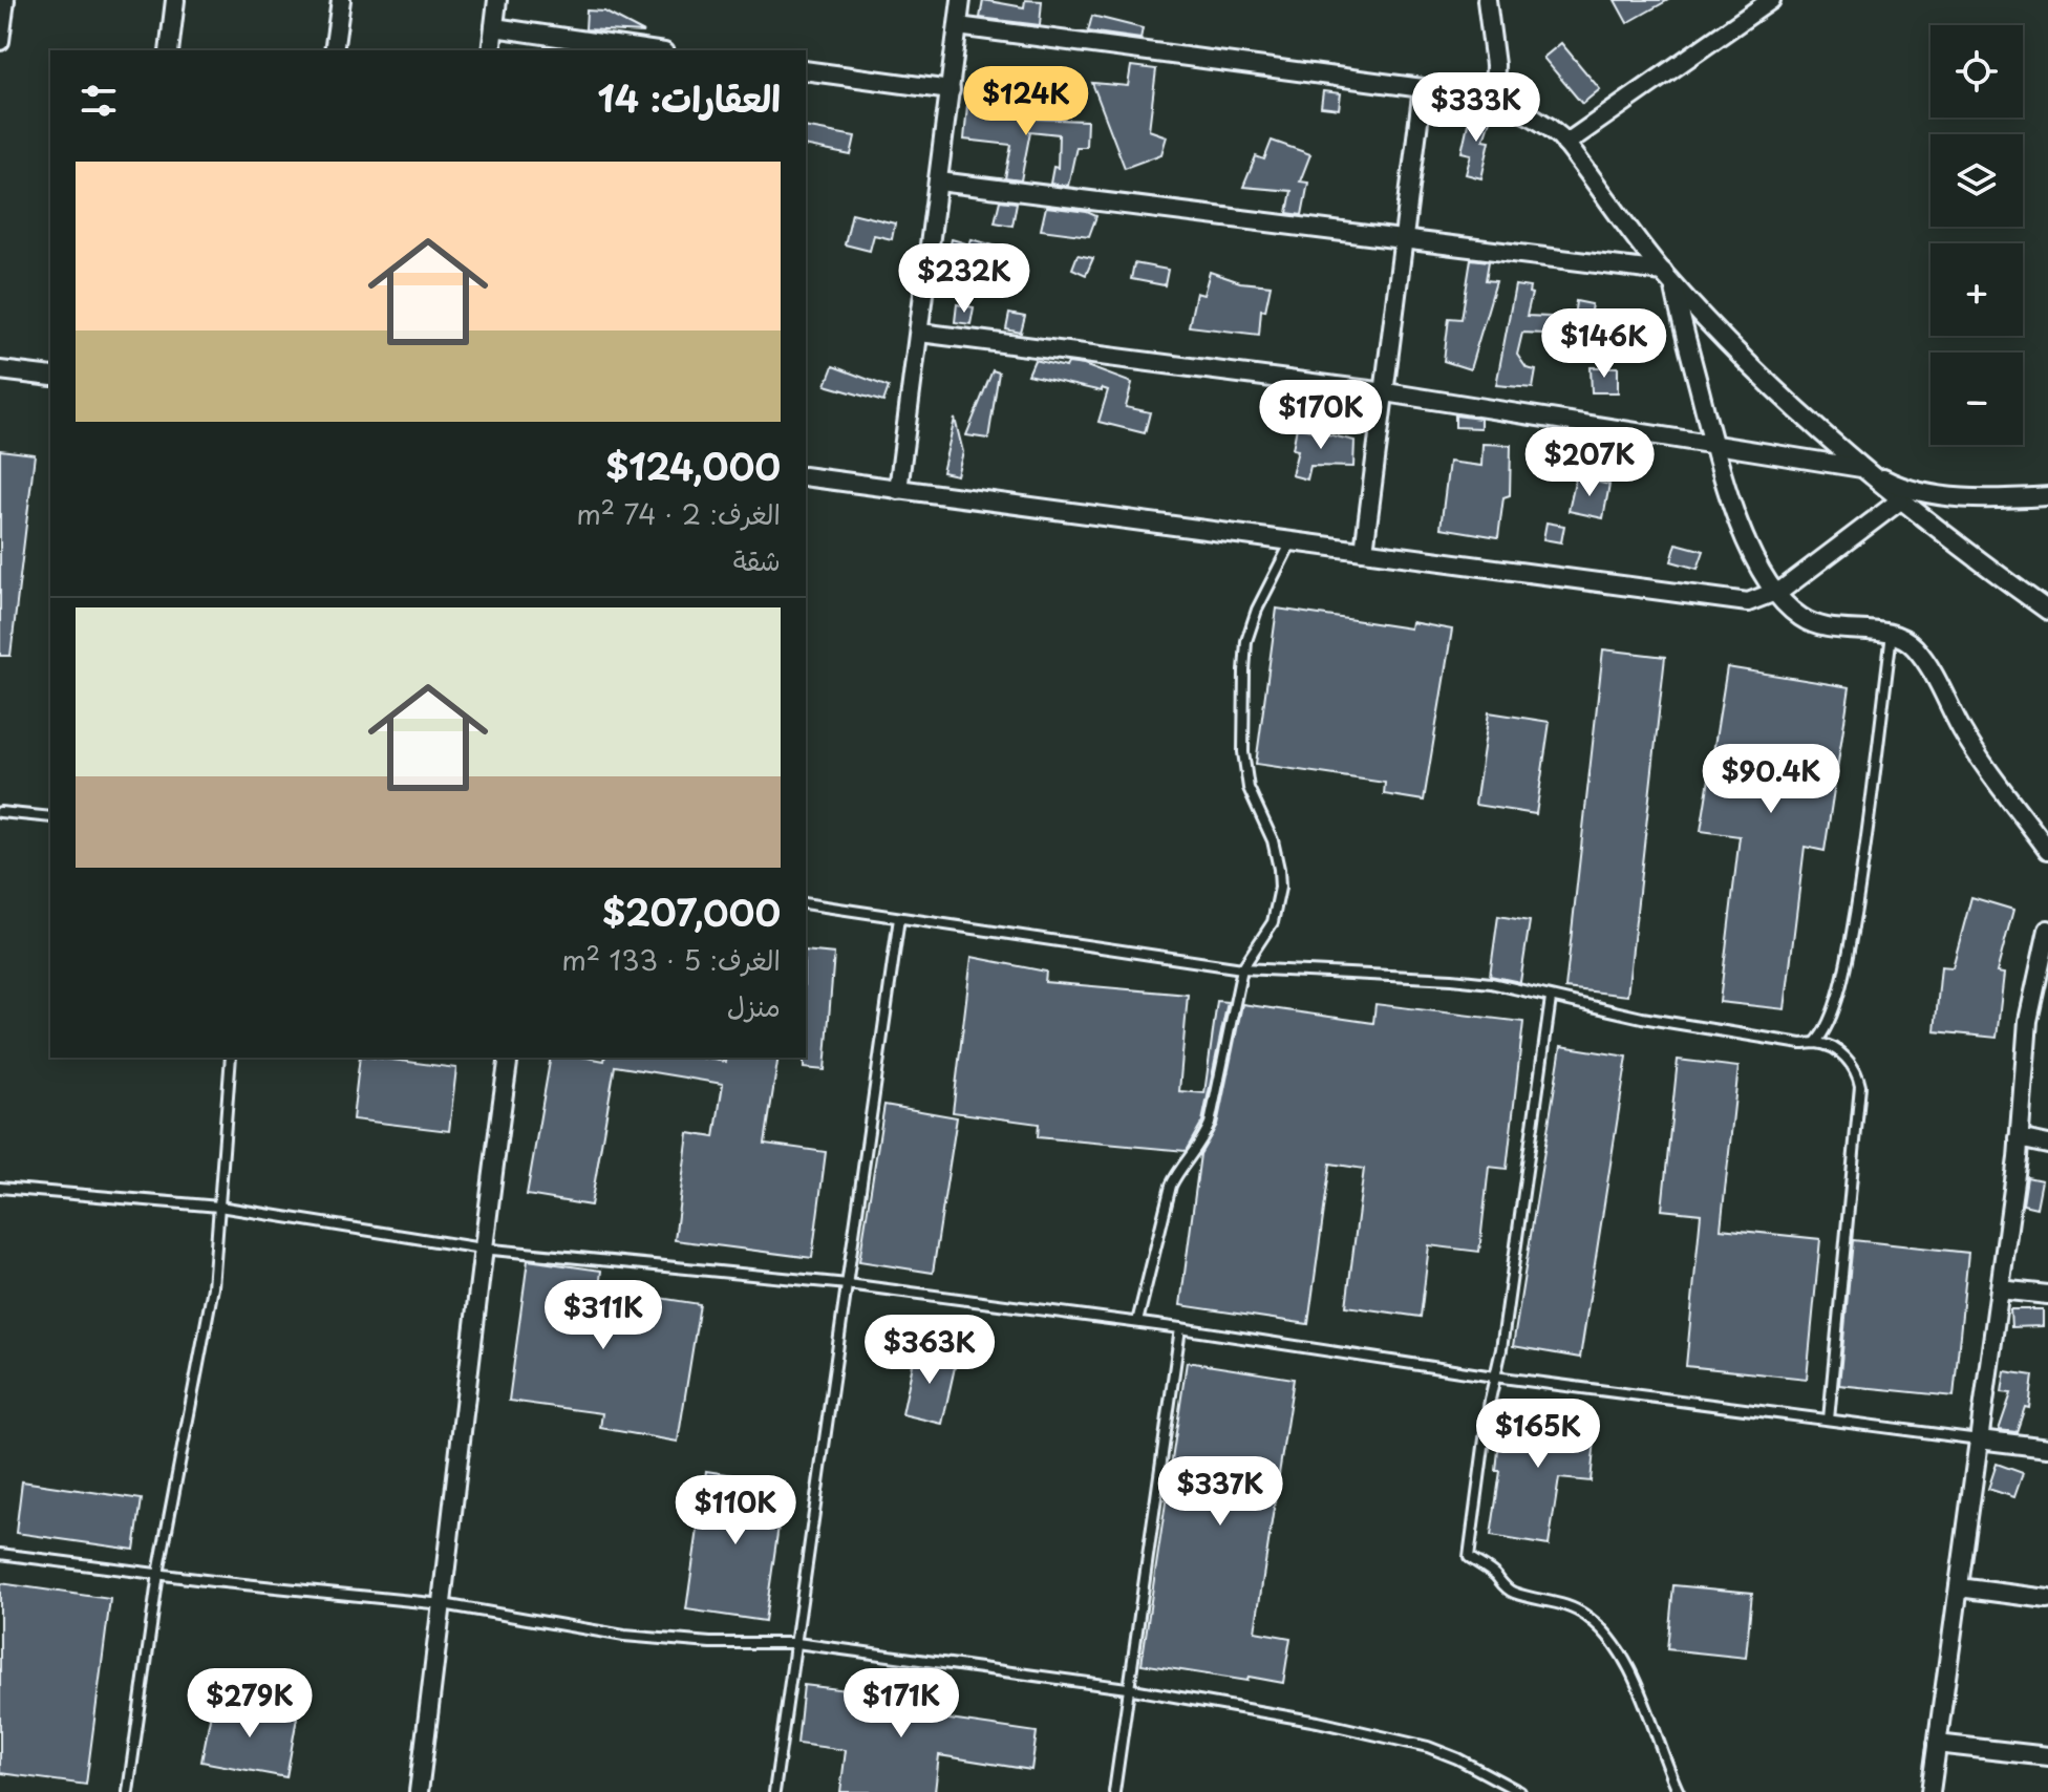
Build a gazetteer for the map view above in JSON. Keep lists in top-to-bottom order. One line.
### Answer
{"page":{"map_buttons":["+","−"],"heading":"العقارات: 14","price":["$124K","$333K","$232K","$146K","$170K","$207K","$90.4K","$311K","$363K","$165K","$337K","$110K","$279K","$171K"],"list":[{"name":"$124,000","note":"الغرف: 2 · 74 m² · شقة"},{"name":"$207,000","note":"الغرف: 5 · 133 m² · منزل"}]}}
